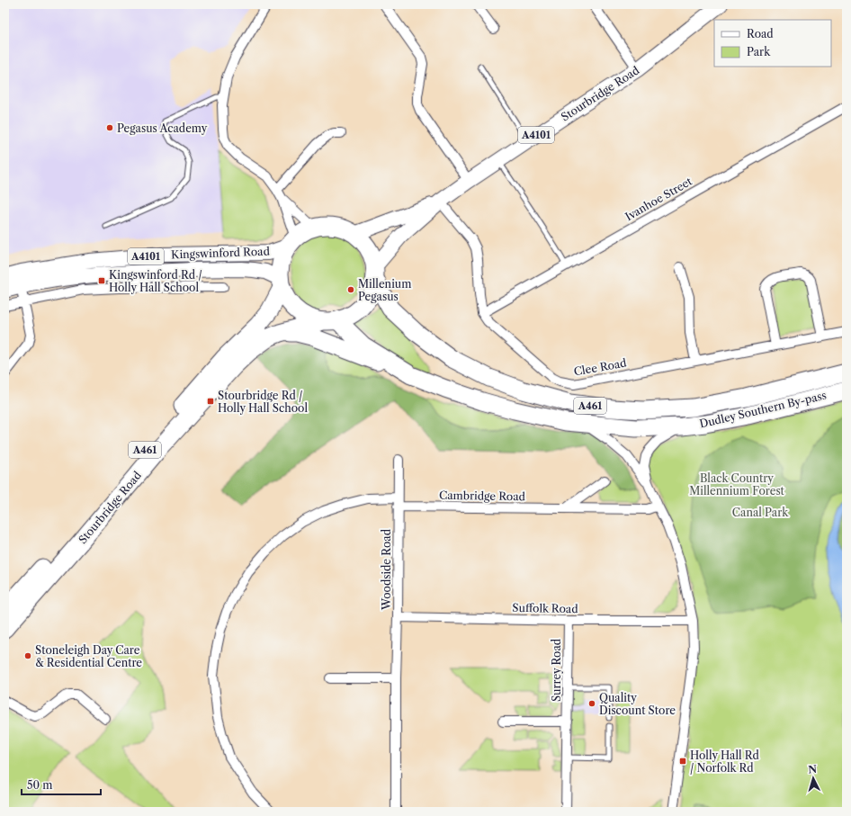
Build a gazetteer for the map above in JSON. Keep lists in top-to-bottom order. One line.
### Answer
{"streets":{"highway":["Stourbridge Road","A461","Dudley Southern By-pass"],"main road":["A4101","Kingswinford Road"],"street":["Ivanhoe Street","Clee Road","Cambridge Road","Woodside Road","Suffolk Road","Surrey Road"]},"crossings":[["Stourbridge Road","Kingswinford Road"],["Stourbridge Road","A461"],["Stourbridge Road","Dudley Southern By-pass"],["Ivanhoe Street","Clee Road"],["Kingswinford Road","A461"],["Kingswinford Road","Dudley Southern By-pass"],["A461","Dudley Southern By-pass"],["Cambridge Road","Woodside Road"],["Woodside Road","Suffolk Road"],["Suffolk Road","Surrey Road"]],"parks":["Black Country Millennium Forest","Canal Park"],"places":{"other":["Pegasus Academy","Millenium Pegasus","Stoneleigh Day Care & Residential Centre","Quality Discount Store"],"transit":["Kingswinford Rd / Holly Hall School","Stourbridge Rd / Holly Hall School","Holly Hall Rd / Norfolk Rd"]},"legend":["Road","Park"],"scale_bar":"50 m","north":"top"}
